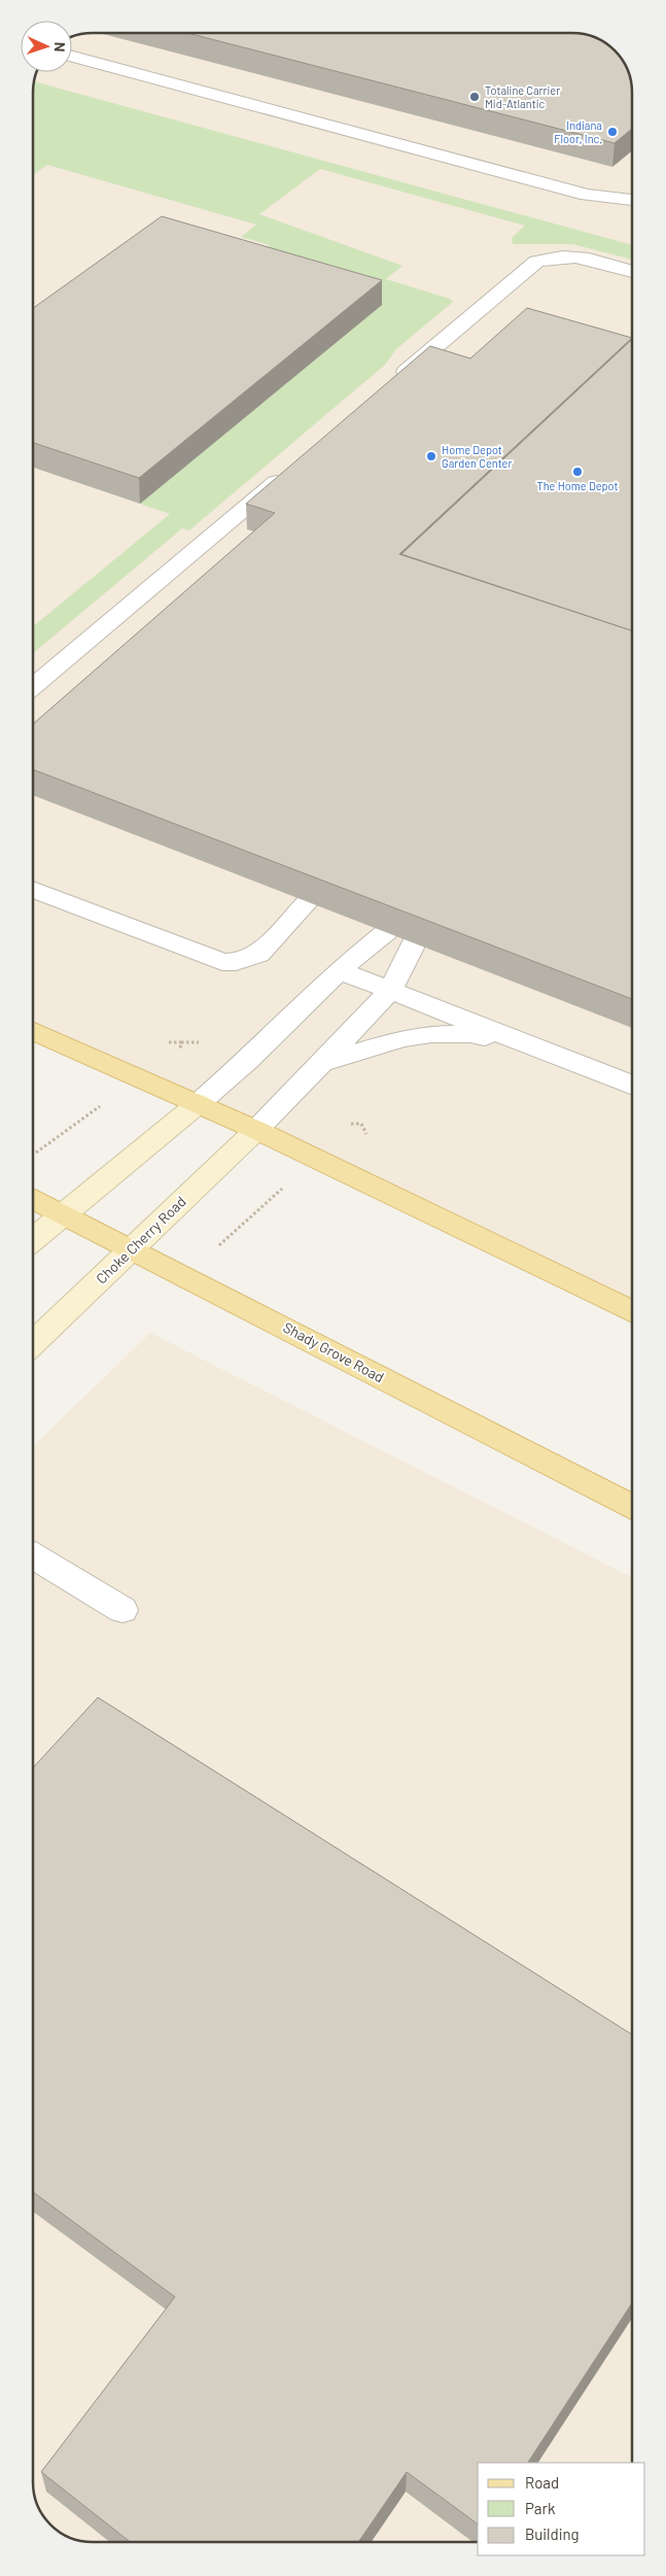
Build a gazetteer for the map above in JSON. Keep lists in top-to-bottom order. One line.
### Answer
{"streets":{"main road":["Shady Grove Road"],"street":["Choke Cherry Road"]},"crossings":[["Choke Cherry Road","Shady Grove Road"]],"places":["Totaline Carrier Mid-Atlantic","Indiana Floor, Inc.","Home Depot Garden Center","The Home Depot"],"legend":["Road","Park","Building"],"north":"right"}
